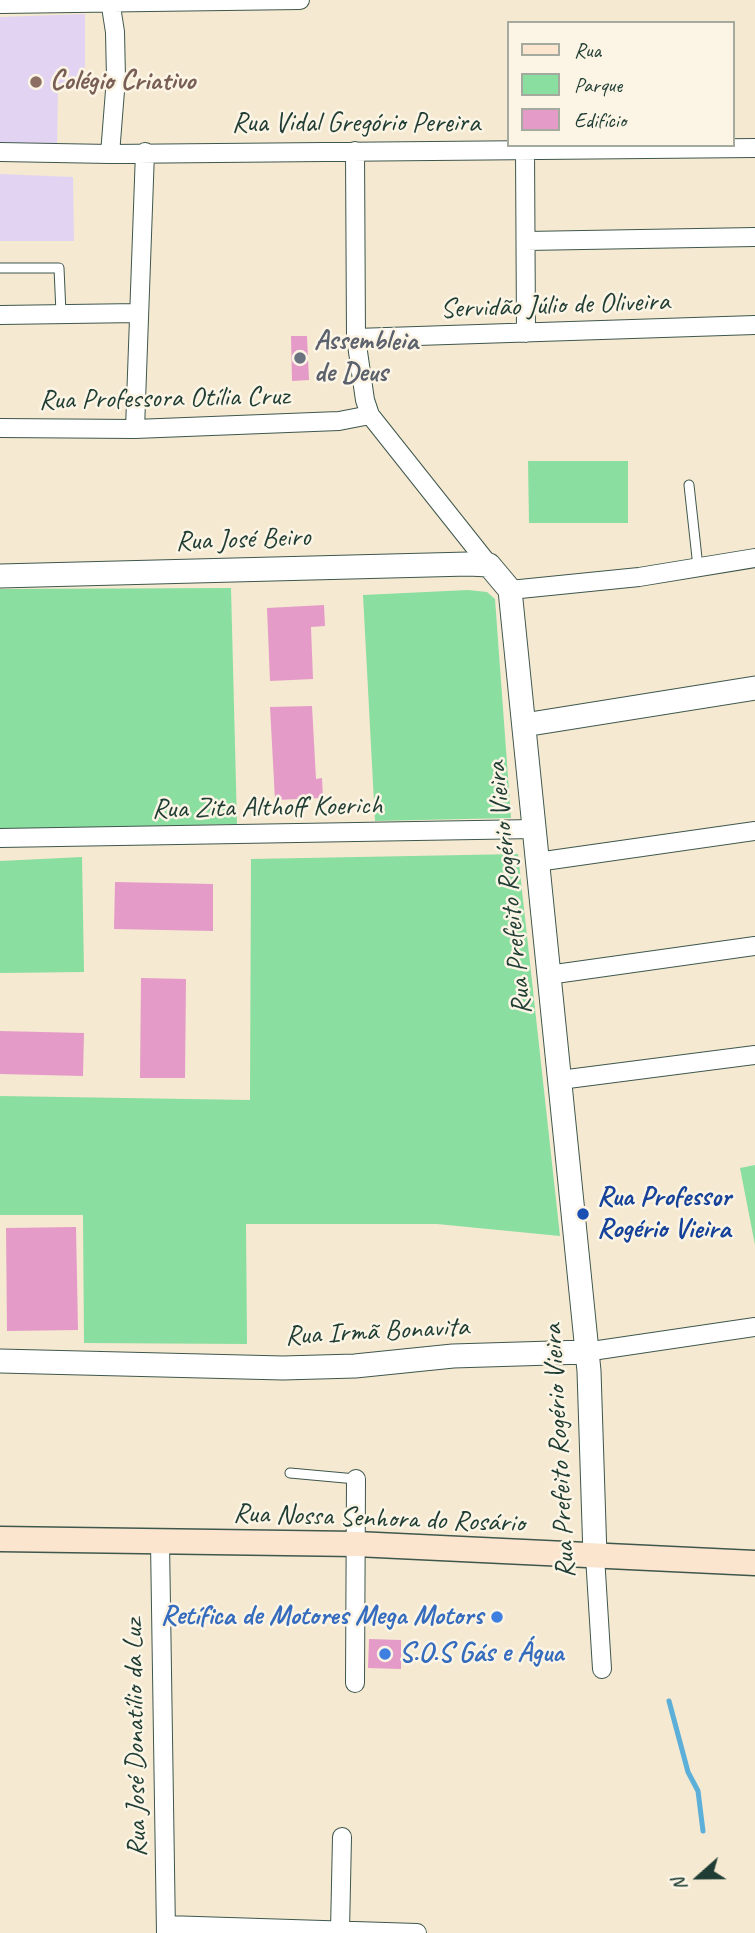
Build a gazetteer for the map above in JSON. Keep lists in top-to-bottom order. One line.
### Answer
{"streets":{"main road":["Rua Nossa Senhora do Rosário"],"street":["Rua Vidal Gregório Pereira","Servidão Júlio de Oliveira","Rua Professora Otília Cruz","Rua José Beiro","Rua Zita Althoff Koerich","Rua Prefeito Rogério Vieira","Rua Irmã Bonavita","Rua José Donatílio da Luz"]},"crossings":[["Rua Zita Althoff Koerich","Rua Prefeito Rogério Vieira"],["Rua Prefeito Rogério Vieira","Rua Irmã Bonavita"],["Rua Prefeito Rogério Vieira","Rua Nossa Senhora do Rosário"],["Rua Nossa Senhora do Rosário","Rua José Donatílio da Luz"]],"places":["Colégio Criativo","Assembleia de Deus","Rua Professor Rogério Vieira","Retífica de Motores Mega Motors","S.O.S Gás e Água"],"legend":["Rua","Parque","Edifício"],"north":"left"}
